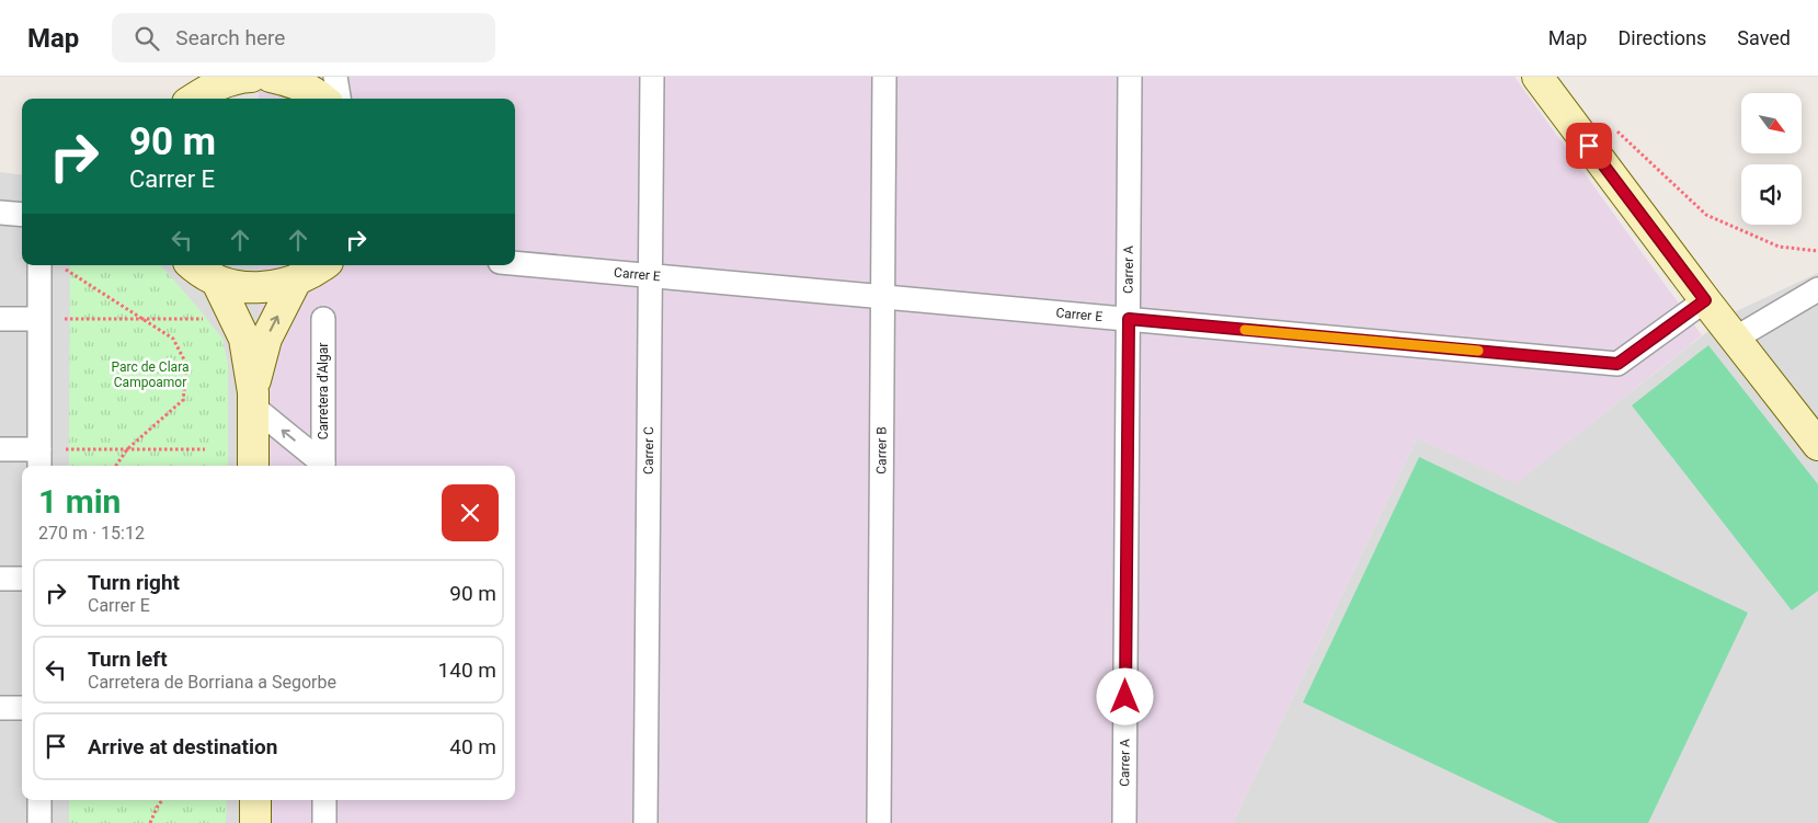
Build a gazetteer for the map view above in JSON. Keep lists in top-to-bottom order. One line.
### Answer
{"streets":{"street":["Carrer A","Carrer E","Carretera d'Algar","Carrer B","Carrer C"]},"crossings":[["Carrer A","Carrer E"],["Carrer E","Carrer B"],["Carrer E","Carrer C"]],"one_way":["Carretera d'Algar"],"parks":["Parc de Clara Campoamor"],"north":"bottom right","page":{"header":"Map","search":"Search here","nav":["Map","Directions","Saved"],"turn":["90 m","Carrer E"],"heading":["1 min","270 m · 15:12"],"list":[{"name":"Turn right","note":"Carrer E","value":"90 m"},{"name":"Turn left","note":"Carretera de Borriana a Segorbe","value":"140 m"},{"name":"Arrive at destination","value":"40 m"}]}}
